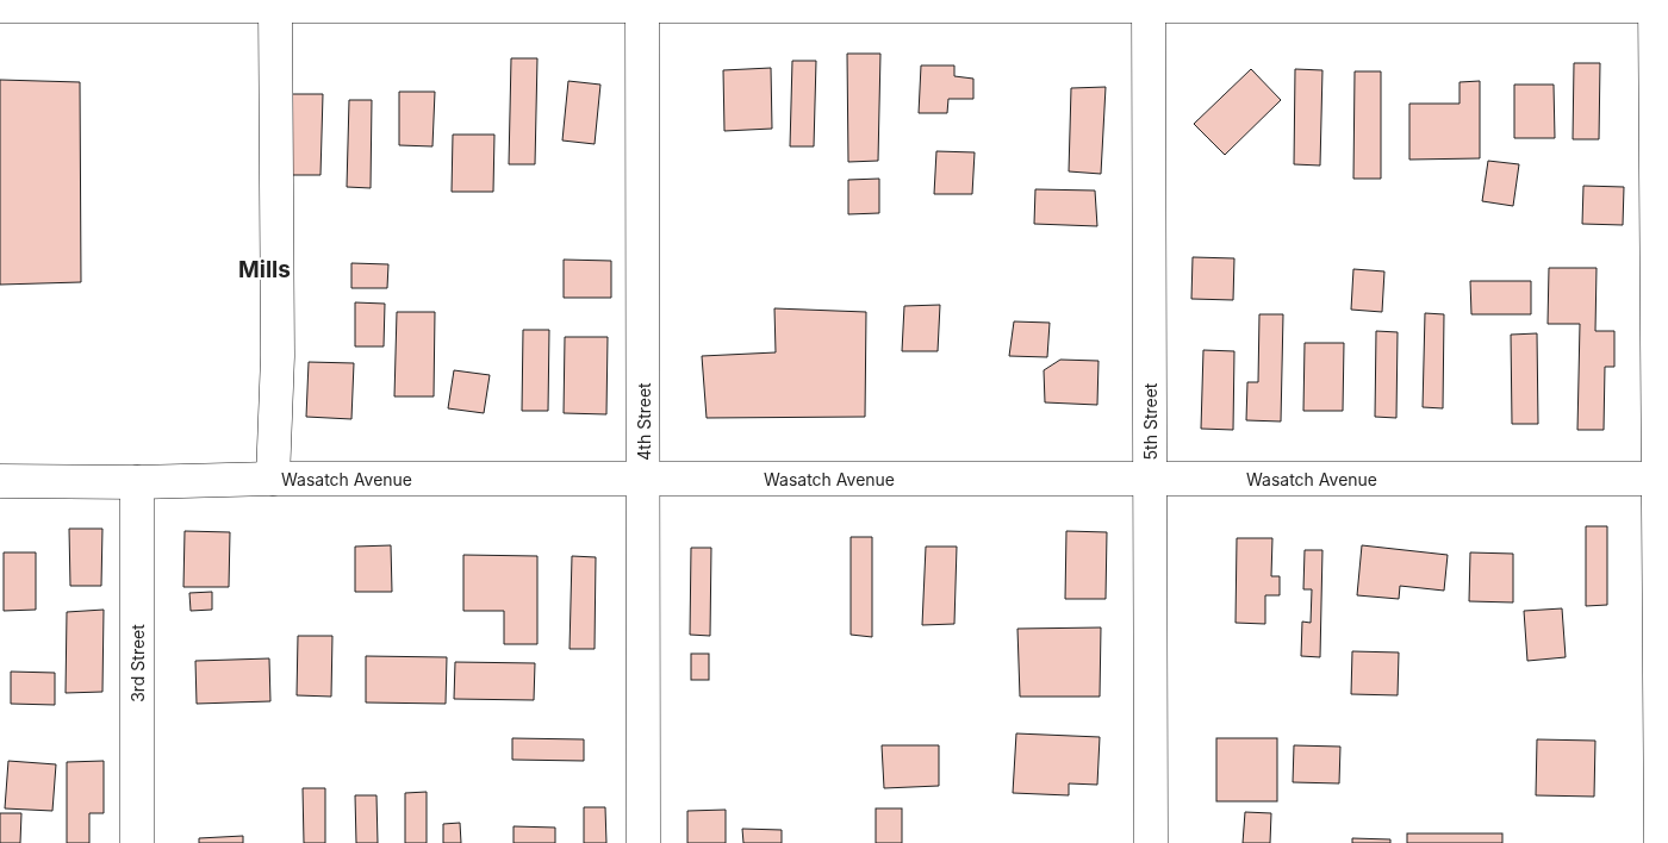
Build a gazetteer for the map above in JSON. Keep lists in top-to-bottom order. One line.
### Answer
{"streets":{"street":["4th Street","5th Street","Wasatch Avenue","3rd Street"]},"crossings":[["4th Street","Wasatch Avenue"],["5th Street","Wasatch Avenue"],["Wasatch Avenue","3rd Street"]],"districts":["Mills"]}
